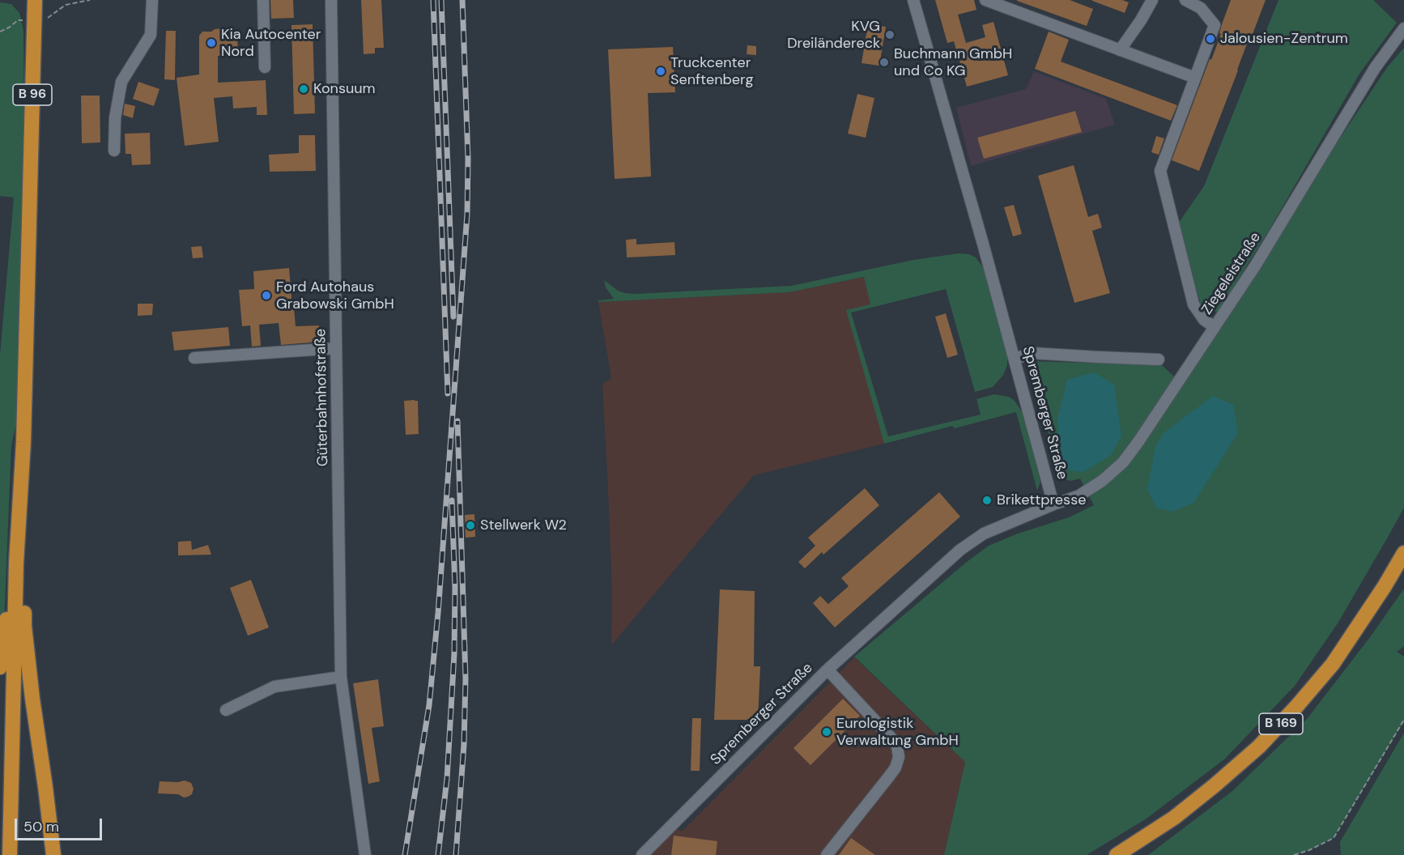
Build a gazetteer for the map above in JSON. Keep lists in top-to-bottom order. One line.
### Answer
{"streets":{"highway":["B 96","B 169"],"street":["Ziegeleistraße","Güterbahnhofstraße","Spremberger Straße"]},"crossings":[["Ziegeleistraße","Spremberger Straße"]],"places":["KVG Dreiländereck","Jalousien-Zentrum","Kia Autocenter Nord","Buchmann GmbH und Co KG","Truckcenter Senftenberg","Konsuum","Ford Autohaus Grabowski GmbH","Brikettpresse","Stellwerk W2","Eurologistik Verwaltung GmbH"],"scale_bar":"50 m"}
